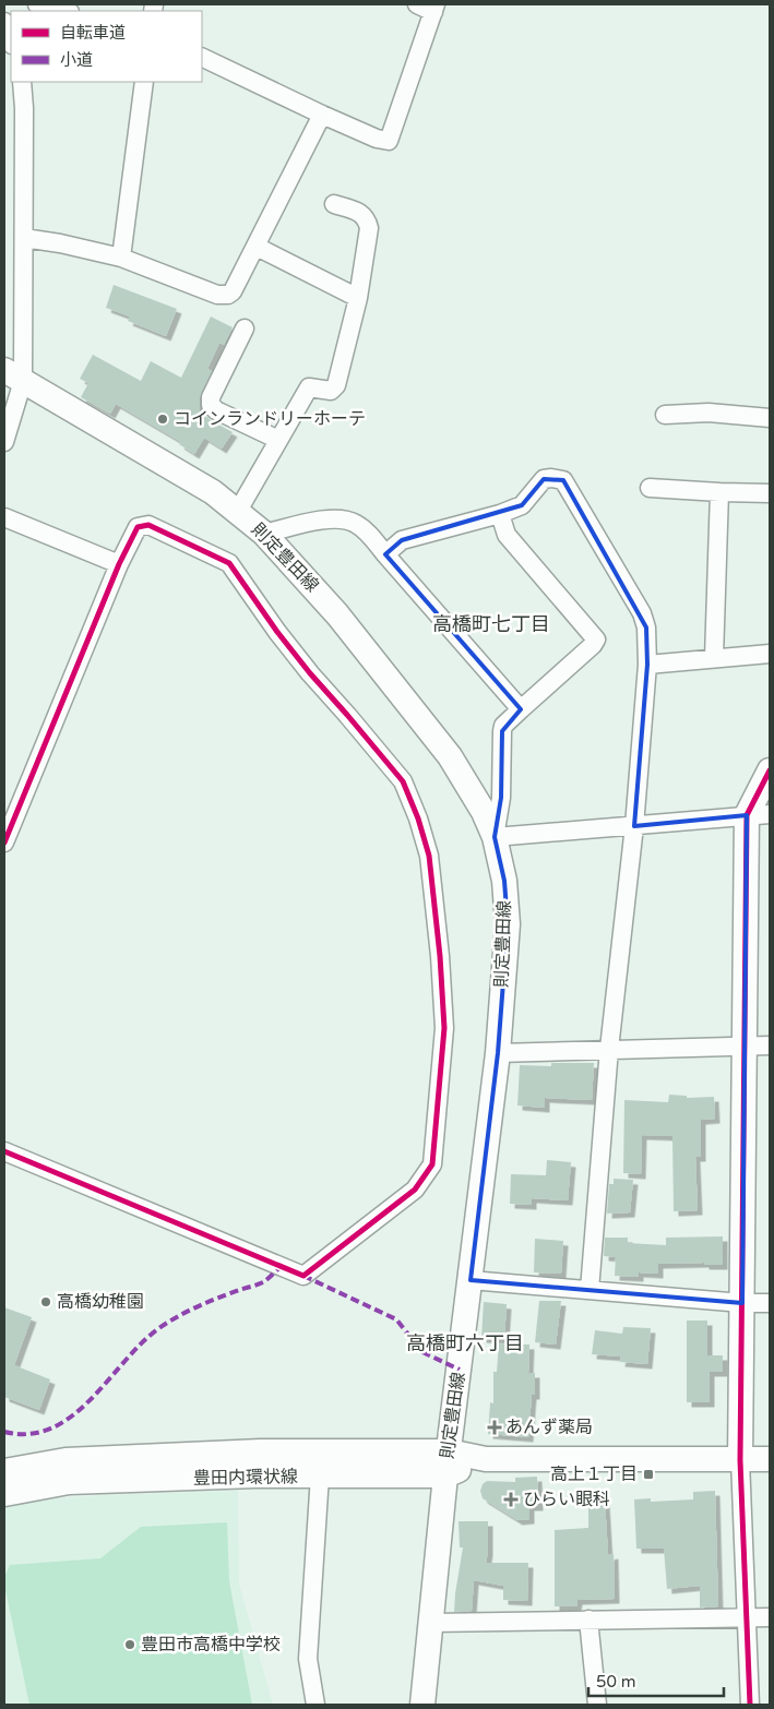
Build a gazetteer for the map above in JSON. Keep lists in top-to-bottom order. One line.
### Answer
{"streets":{"street":["則定豊田線","豊田内環状線"]},"crossings":[["則定豊田線","豊田内環状線"]],"districts":["高橋町七丁目","高橋町六丁目"],"places":{"other":["コインランドリーホーテ","高橋幼稚園","豊田市高橋中学校"],"health":["あんず薬局","ひらい眼科"],"transit":["高上１丁目"]},"legend":["自転車道","小道"],"scale_bar":"50 m"}
